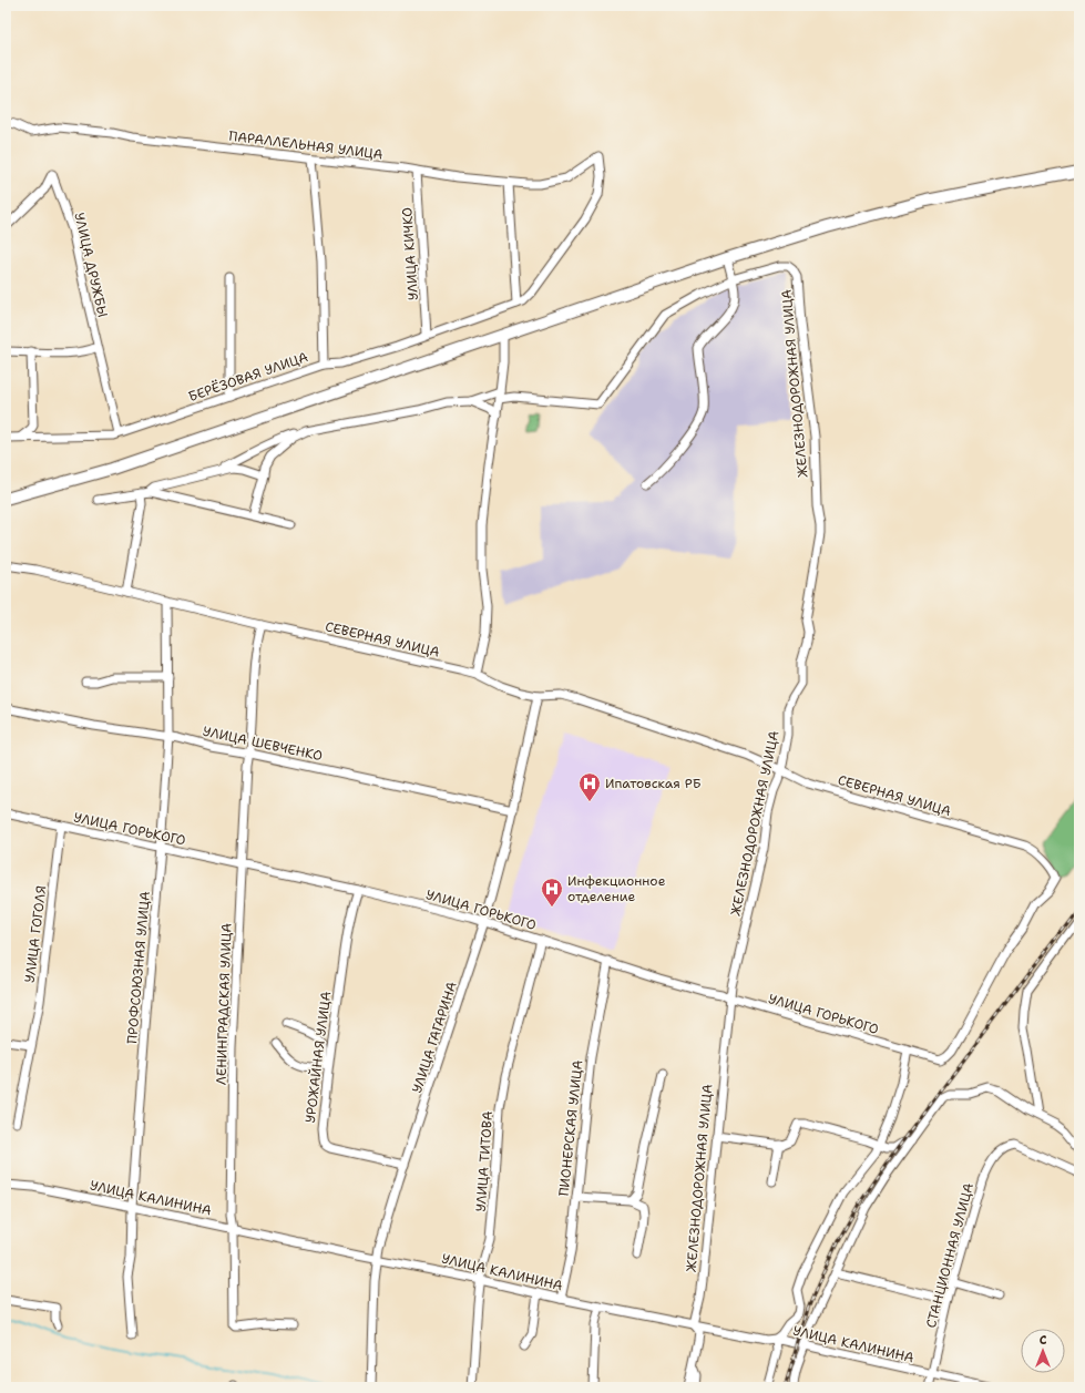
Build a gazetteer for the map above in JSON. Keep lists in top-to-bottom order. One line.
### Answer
{"streets":{"street":["ПАРАЛЛЕЛЬНАЯ УЛИЦА","УЛИЦА КИЧКО","УЛИЦА ДРУЖБЫ","БЕРЁЗОВАЯ УЛИЦА","ЖЕЛЕЗНОДОРОЖНАЯ УЛИЦА","СЕВЕРНАЯ УЛИЦА","УЛИЦА ШЕВЧЕНКО","УЛИЦА ГОРЬКОГО","УЛИЦА ГОГОЛЯ","ПРОФСОЮЗНАЯ УЛИЦА","ЛЕНИНГРАДСКАЯ УЛИЦА","УЛИЦА ГАГАРИНА","УРОЖАЙНАЯ УЛИЦА","ПИОНЕРСКАЯ УЛИЦА","УЛИЦА ТИТОВА","УЛИЦА КАЛИНИНА","СТАНЦИОННАЯ УЛИЦА"]},"crossings":[["ПАРАЛЛЕЛЬНАЯ УЛИЦА","УЛИЦА КИЧКО"],["ПАРАЛЛЕЛЬНАЯ УЛИЦА","БЕРЁЗОВАЯ УЛИЦА"],["УЛИЦА ДРУЖБЫ","БЕРЁЗОВАЯ УЛИЦА"],["ЖЕЛЕЗНОДОРОЖНАЯ УЛИЦА","СЕВЕРНАЯ УЛИЦА"],["ЖЕЛЕЗНОДОРОЖНАЯ УЛИЦА","УЛИЦА ГОРЬКОГО"],["ЖЕЛЕЗНОДОРОЖНАЯ УЛИЦА","УЛИЦА КАЛИНИНА"],["СЕВЕРНАЯ УЛИЦА","УЛИЦА ГОРЬКОГО"],["СЕВЕРНАЯ УЛИЦА","ПРОФСОЮЗНАЯ УЛИЦА"],["СЕВЕРНАЯ УЛИЦА","ЛЕНИНГРАДСКАЯ УЛИЦА"],["СЕВЕРНАЯ УЛИЦА","УЛИЦА ГАГАРИНА"],["УЛИЦА ШЕВЧЕНКО","ПРОФСОЮЗНАЯ УЛИЦА"],["УЛИЦА ШЕВЧЕНКО","ЛЕНИНГРАДСКАЯ УЛИЦА"],["УЛИЦА ШЕВЧЕНКО","УЛИЦА ГАГАРИНА"],["УЛИЦА ГОРЬКОГО","УЛИЦА ГОГОЛЯ"],["УЛИЦА ГОРЬКОГО","ПРОФСОЮЗНАЯ УЛИЦА"],["УЛИЦА ГОРЬКОГО","ЛЕНИНГРАДСКАЯ УЛИЦА"],["УЛИЦА ГОРЬКОГО","УЛИЦА ГАГАРИНА"],["УЛИЦА ГОРЬКОГО","УРОЖАЙНАЯ УЛИЦА"],["УЛИЦА ГОРЬКОГО","ПИОНЕРСКАЯ УЛИЦА"],["УЛИЦА ГОРЬКОГО","УЛИЦА ТИТОВА"],["ПРОФСОЮЗНАЯ УЛИЦА","УЛИЦА КАЛИНИНА"],["ЛЕНИНГРАДСКАЯ УЛИЦА","УЛИЦА КАЛИНИНА"],["УЛИЦА ГАГАРИНА","УРОЖАЙНАЯ УЛИЦА"],["УЛИЦА ГАГАРИНА","УЛИЦА КАЛИНИНА"],["ПИОНЕРСКАЯ УЛИЦА","УЛИЦА КАЛИНИНА"],["УЛИЦА ТИТОВА","УЛИЦА КАЛИНИНА"],["УЛИЦА КАЛИНИНА","СТАНЦИОННАЯ УЛИЦА"]],"places":{"hospital":["Ипатовская РБ","Инфекционное отделение"]},"north":"top"}
